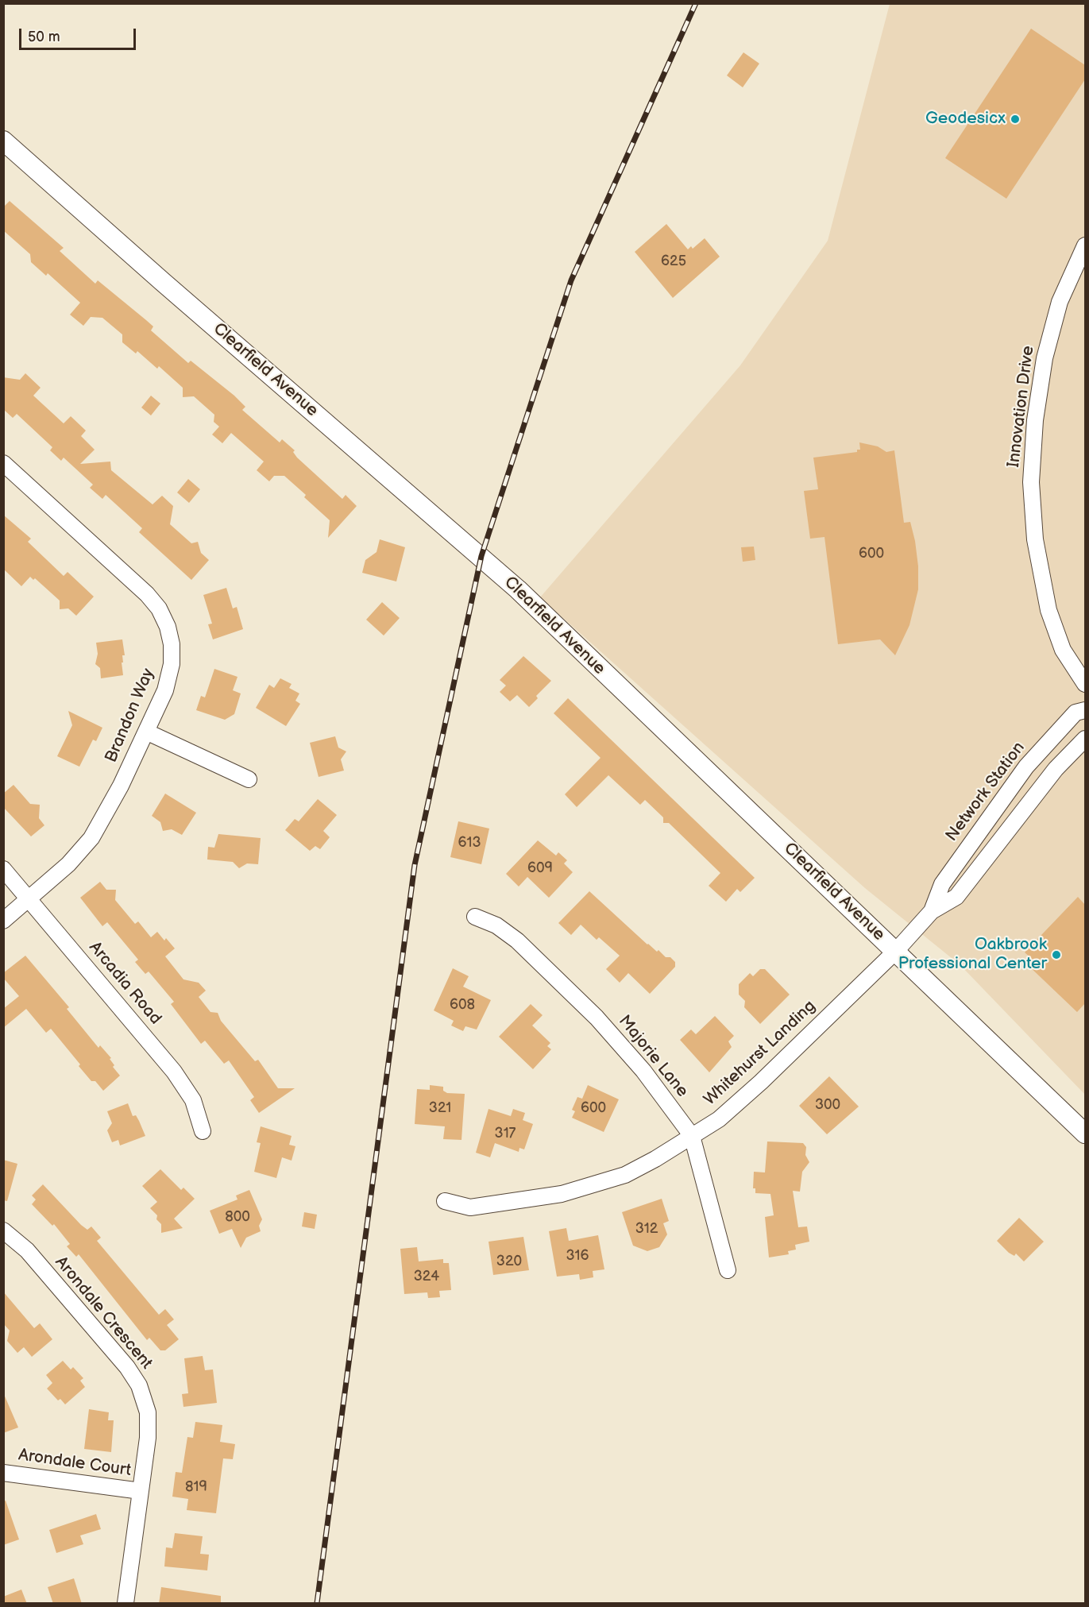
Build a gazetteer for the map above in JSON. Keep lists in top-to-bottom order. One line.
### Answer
{"streets":{"street":["Clearfield Avenue","Innovation Drive","Brandon Way","Network Station","Arcadia Road","Whitehurst Landing","Majorie Lane","Arondale Crescent","Arondale Court"]},"crossings":[["Clearfield Avenue","Network Station"],["Clearfield Avenue","Whitehurst Landing"],["Brandon Way","Arcadia Road"],["Network Station","Whitehurst Landing"],["Whitehurst Landing","Majorie Lane"],["Arondale Crescent","Arondale Court"]],"places":["Geodesicx","Oakbrook Professional Center"],"house_numbers":["625","600","613","609","608","300","321","600","317","800","312","316","320","324","819"],"scale_bar":"50 m"}
